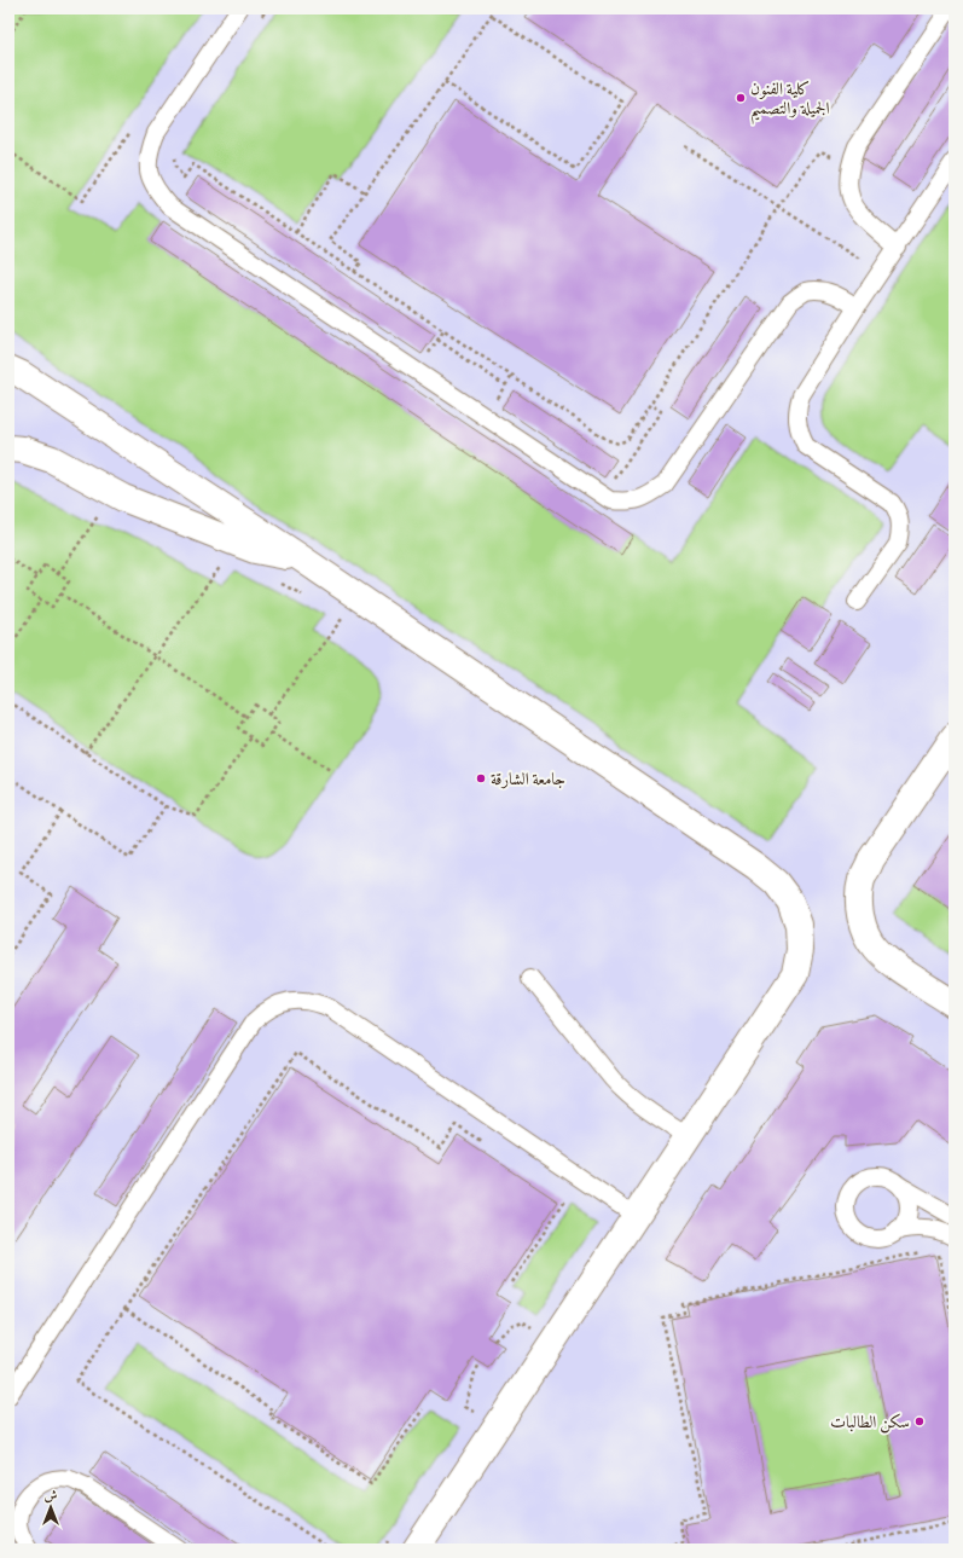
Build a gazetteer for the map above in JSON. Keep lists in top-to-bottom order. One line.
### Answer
{"places":["كلية الفنون الجميلة والتصميم","جامعة الشارقة","سكن الطالبات"],"north":"top"}
